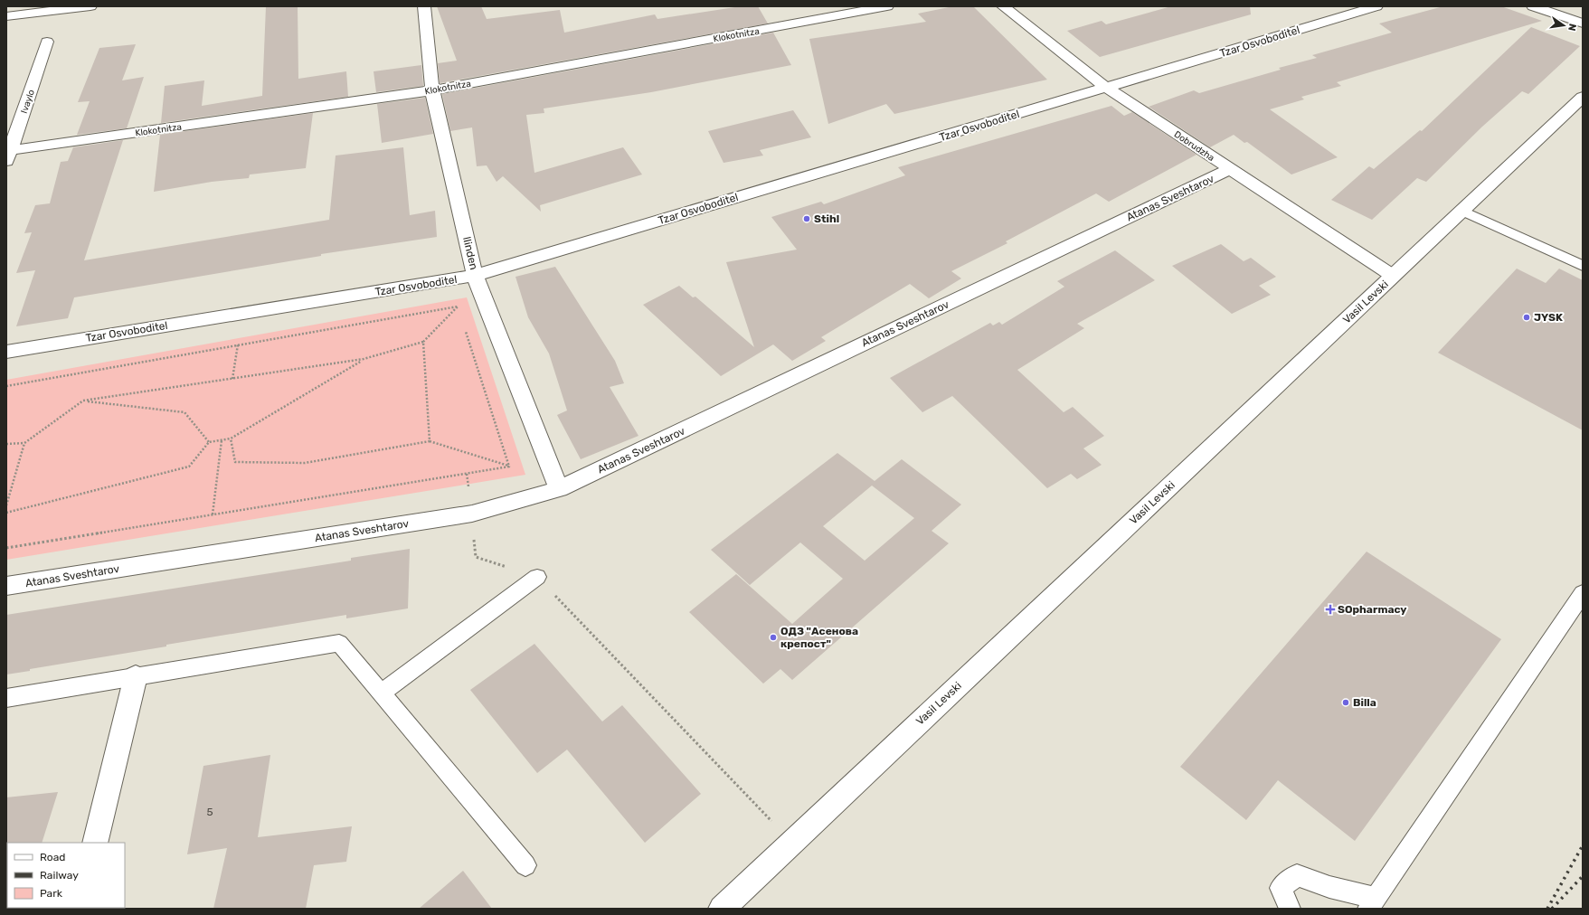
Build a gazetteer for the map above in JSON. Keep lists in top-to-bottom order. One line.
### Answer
{"streets":{"street":["Klokotnitza","Tzar Osvoboditel","Ivaylo","Dobrudzha","Atanas Sveshtarov","Ilinden","Vasil Levski"]},"crossings":[["Klokotnitza","Ivaylo"],["Klokotnitza","Ilinden"],["Tzar Osvoboditel","Dobrudzha"],["Tzar Osvoboditel","Ilinden"],["Dobrudzha","Atanas Sveshtarov"],["Dobrudzha","Vasil Levski"],["Atanas Sveshtarov","Ilinden"]],"places":{"other":["Stihl","JYSK","ОДЗ \"Асенова крепост\"","Billa"],"health":["SOpharmacy"]},"house_numbers":["5"],"legend":["Road","Railway","Park"],"north":"right"}
